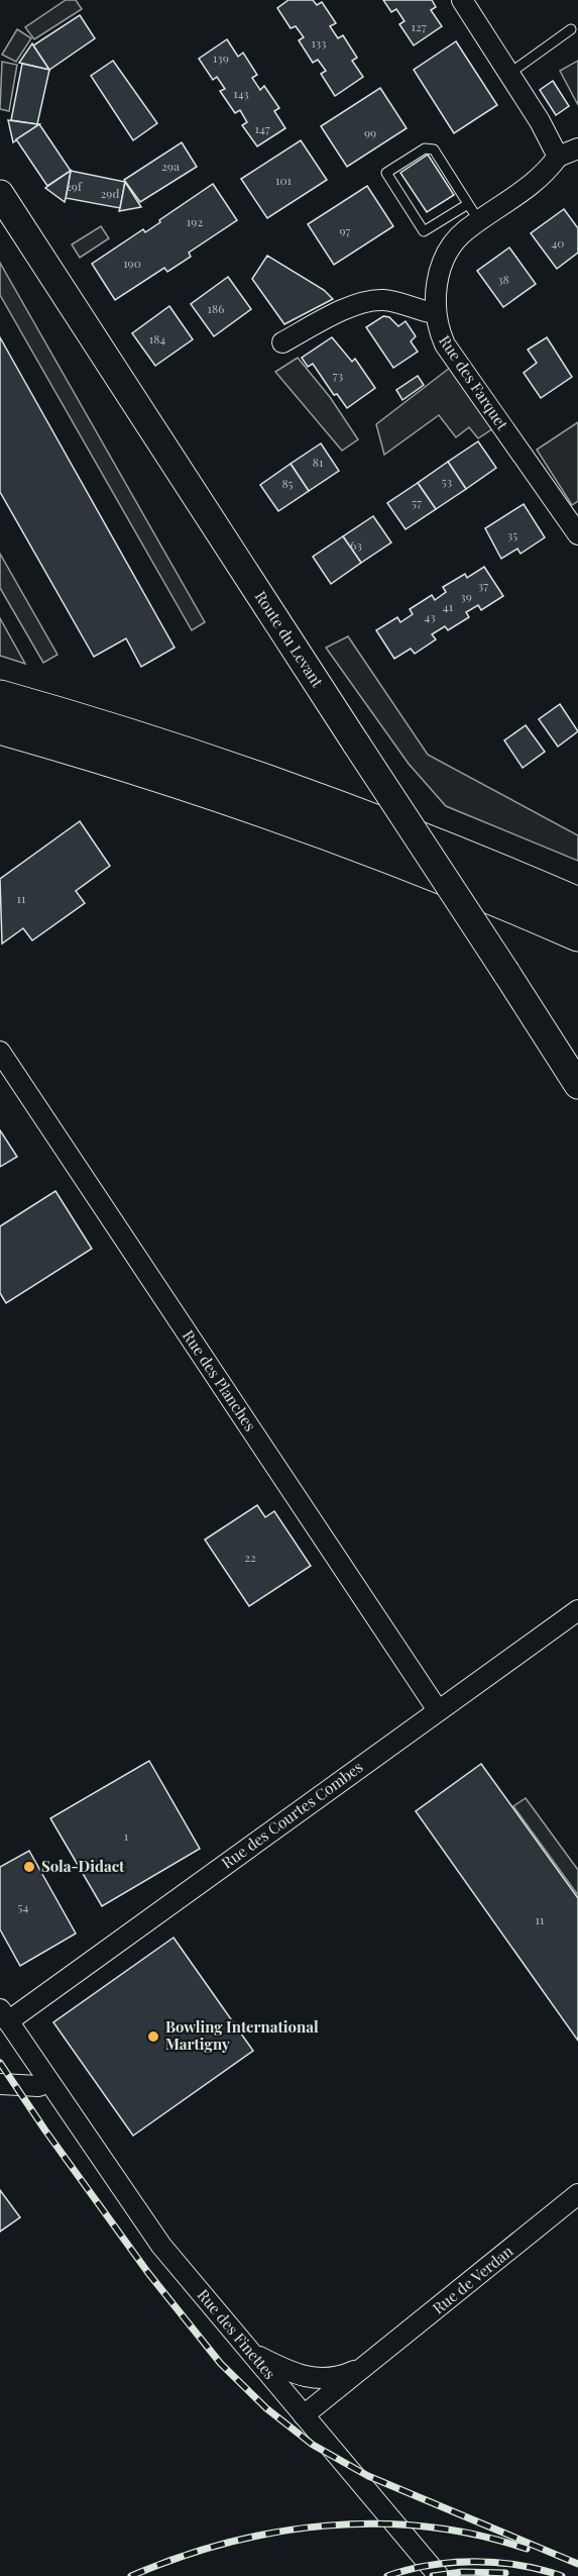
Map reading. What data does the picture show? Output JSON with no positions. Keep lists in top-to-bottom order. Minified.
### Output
{"streets":{"street":["Rue des Farquet","Route du Levant","Rue des Planches","Rue des Courtes Combes","Rue de Verdan","Rue des Finettes"]},"crossings":[["Rue des Planches","Rue des Courtes Combes"],["Rue des Courtes Combes","Rue des Finettes"],["Rue de Verdan","Rue des Finettes"]],"places":["Sola-Didact","Bowling International Martigny"],"house_numbers":["127","133","139","143","147","99","29a","101","29f","29d","192","97","40","190","38","186","184","73","81","53","85","57","35","63","37","39","41","43","11","22","1","54","11"]}
